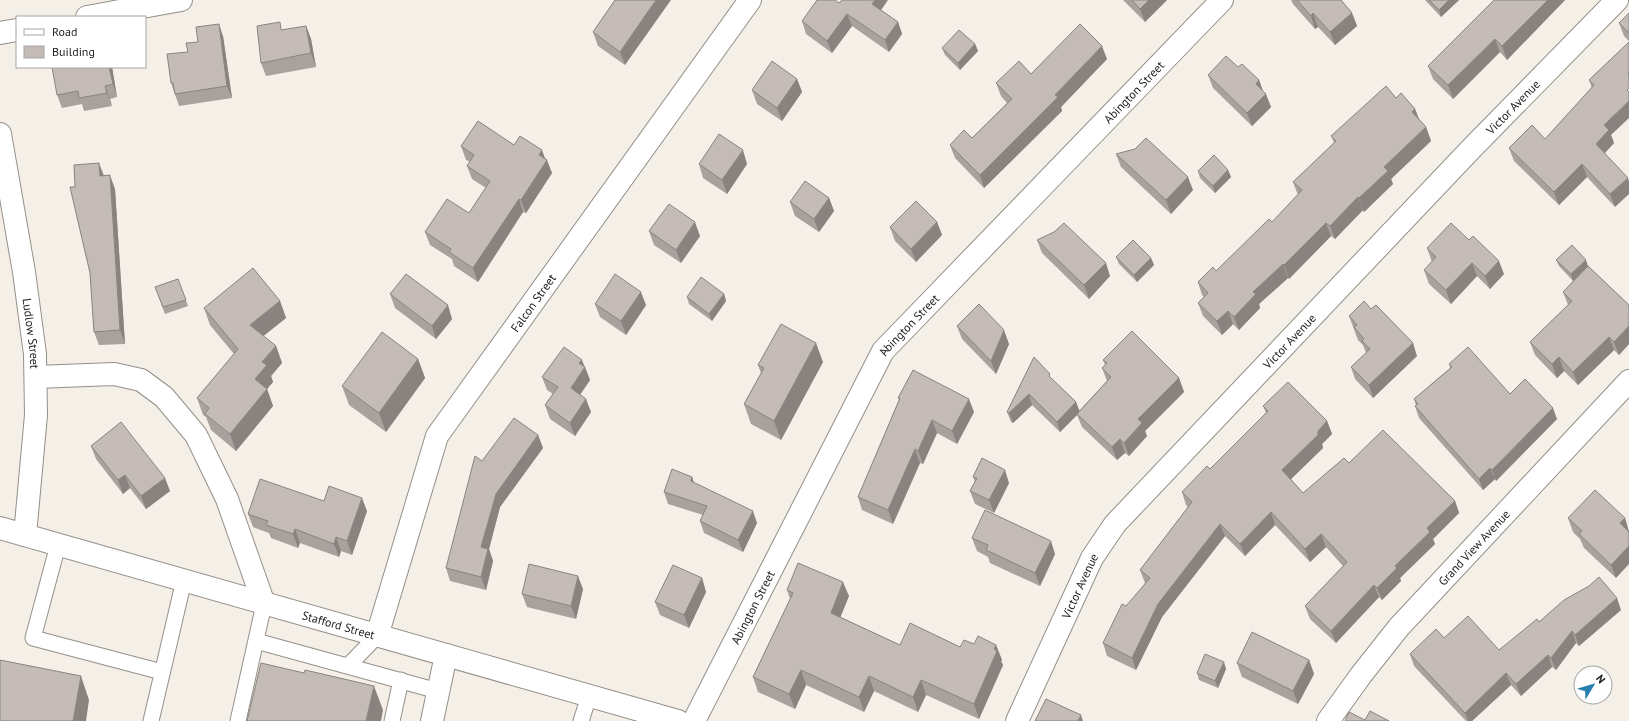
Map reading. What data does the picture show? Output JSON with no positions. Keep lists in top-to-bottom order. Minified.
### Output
{"streets":{"street":["Abington Street","Victor Avenue","Falcon Street","Ludlow Street","Grand View Avenue","Stafford Street"]},"crossings":[["Falcon Street","Stafford Street"],["Ludlow Street","Stafford Street"]],"legend":["Road","Building"],"north":"top right"}
